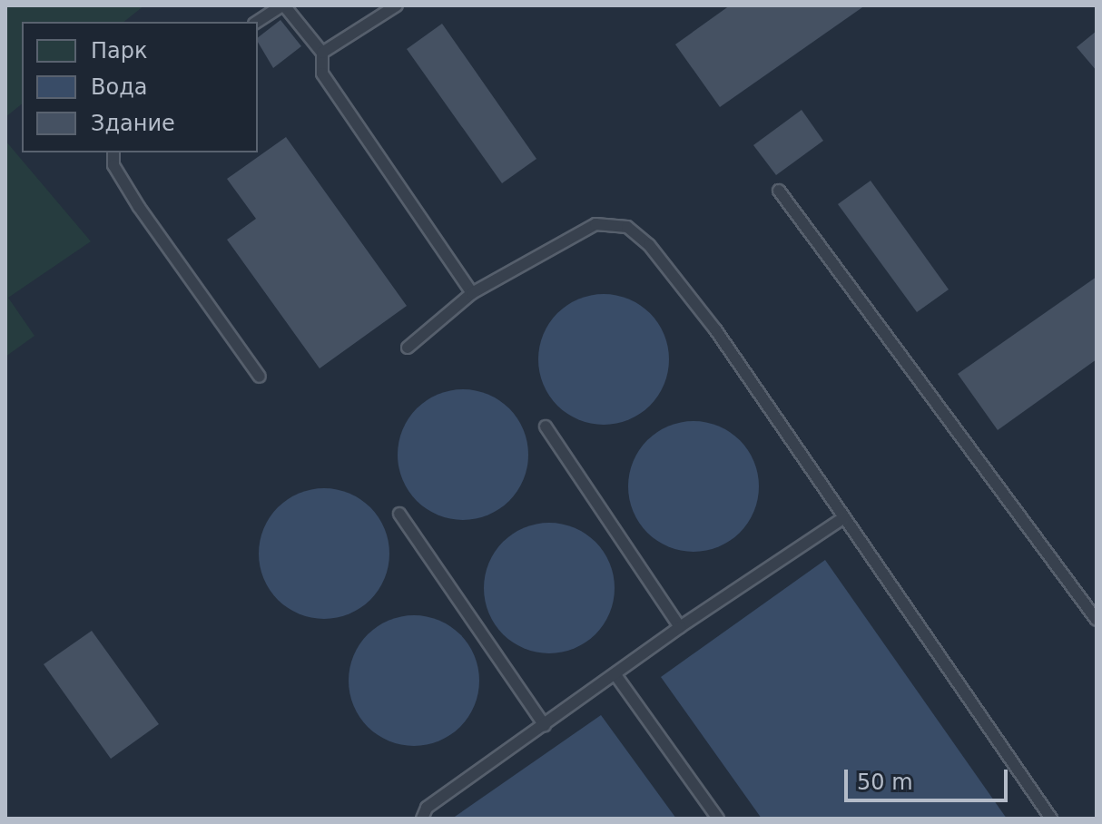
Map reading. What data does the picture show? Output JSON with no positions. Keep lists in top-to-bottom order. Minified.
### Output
{"legend":["Парк","Вода","Здание"],"scale_bar":"50 m"}
